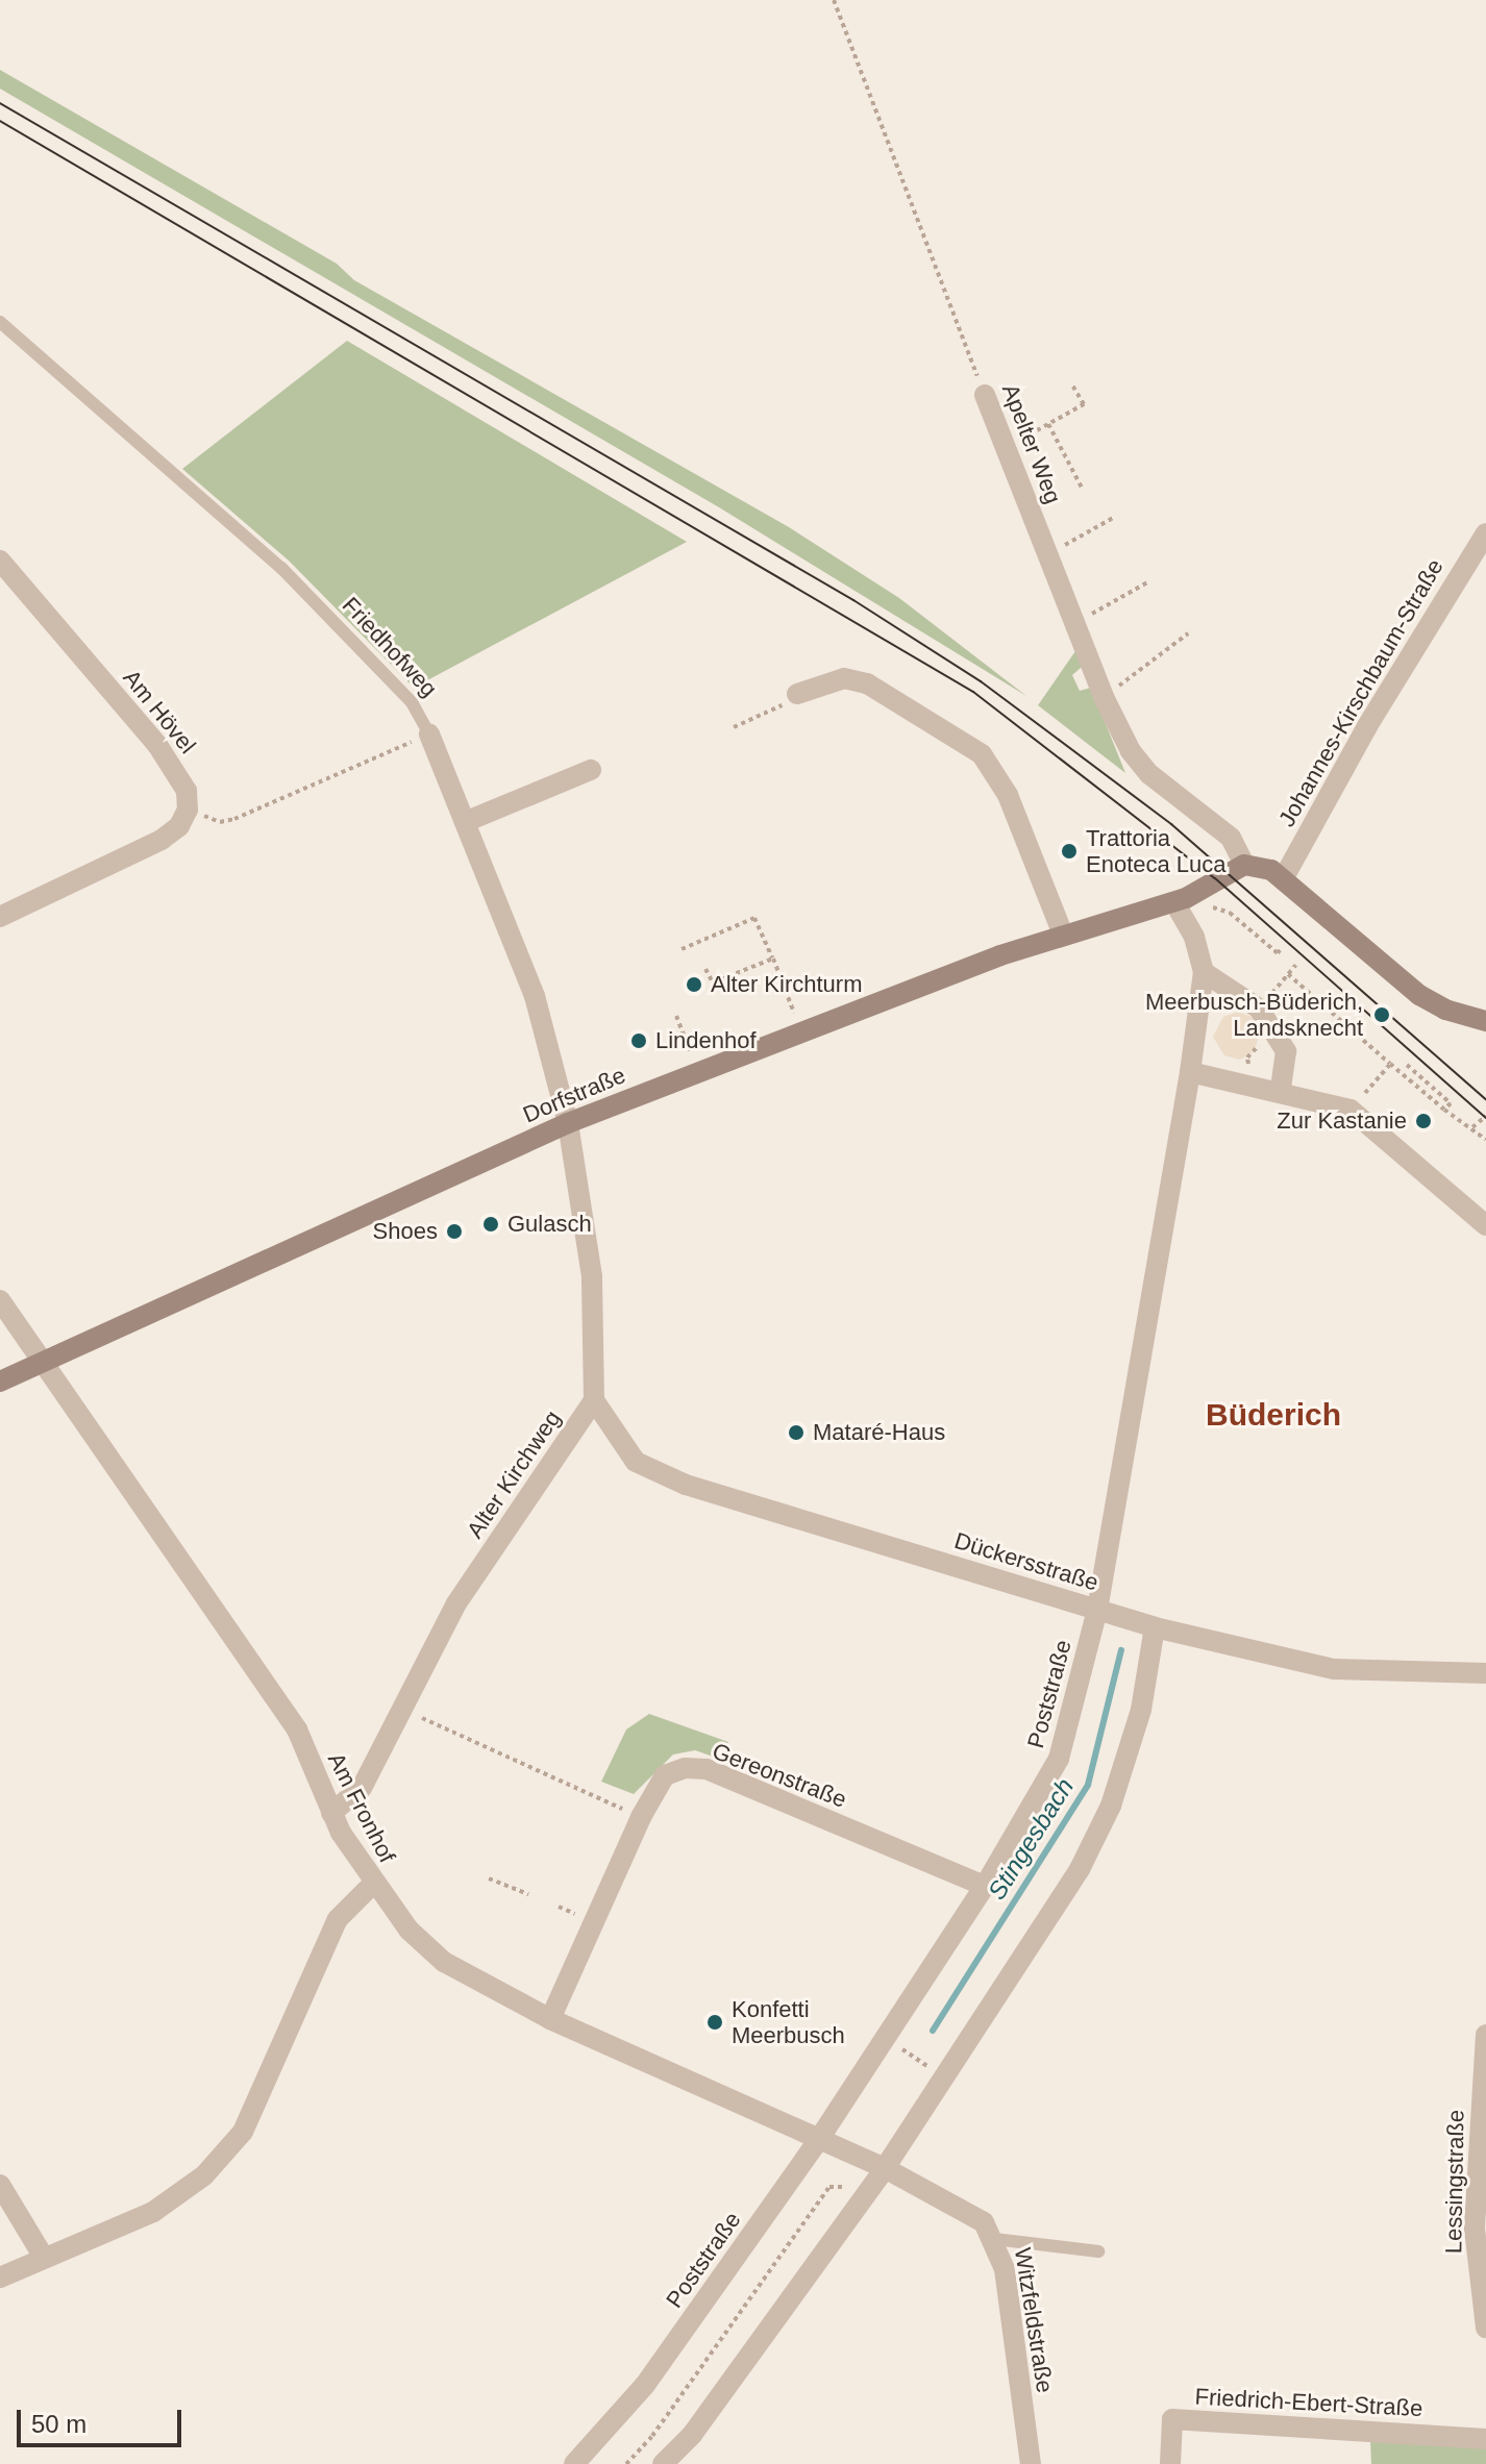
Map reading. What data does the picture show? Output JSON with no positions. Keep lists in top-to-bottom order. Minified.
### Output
{"streets":{"main road":["Dorfstraße"],"street":["Apelter Weg","Friedhofweg","Johannes-Kirschbaum-Straße","Am Hövel","Alter Kirchweg","Dückersstraße","Poststraße","Gereonstraße","Am Fronhof","Lessingstraße","Witzfeldstraße","Friedrich-Ebert-Straße"]},"crossings":[["Apelter Weg","Dorfstraße"],["Friedhofweg","Dorfstraße"],["Friedhofweg","Alter Kirchweg"],["Dorfstraße","Alter Kirchweg"],["Dorfstraße","Poststraße"],["Dorfstraße","Am Fronhof"],["Alter Kirchweg","Dückersstraße"],["Alter Kirchweg","Am Fronhof"],["Dückersstraße","Poststraße"],["Poststraße","Gereonstraße"],["Poststraße","Am Fronhof"],["Poststraße","Witzfeldstraße"],["Gereonstraße","Am Fronhof"],["Am Fronhof","Witzfeldstraße"]],"districts":["Büderich"],"water":["Stingesbach"],"places":["Trattoria Enoteca Luca","Alter Kirchturm","Meerbusch-Büderich, Landsknecht","Lindenhof","Zur Kastanie","Gulasch","Shoes","Mataré-Haus","Konfetti Meerbusch"],"scale_bar":"50 m"}
